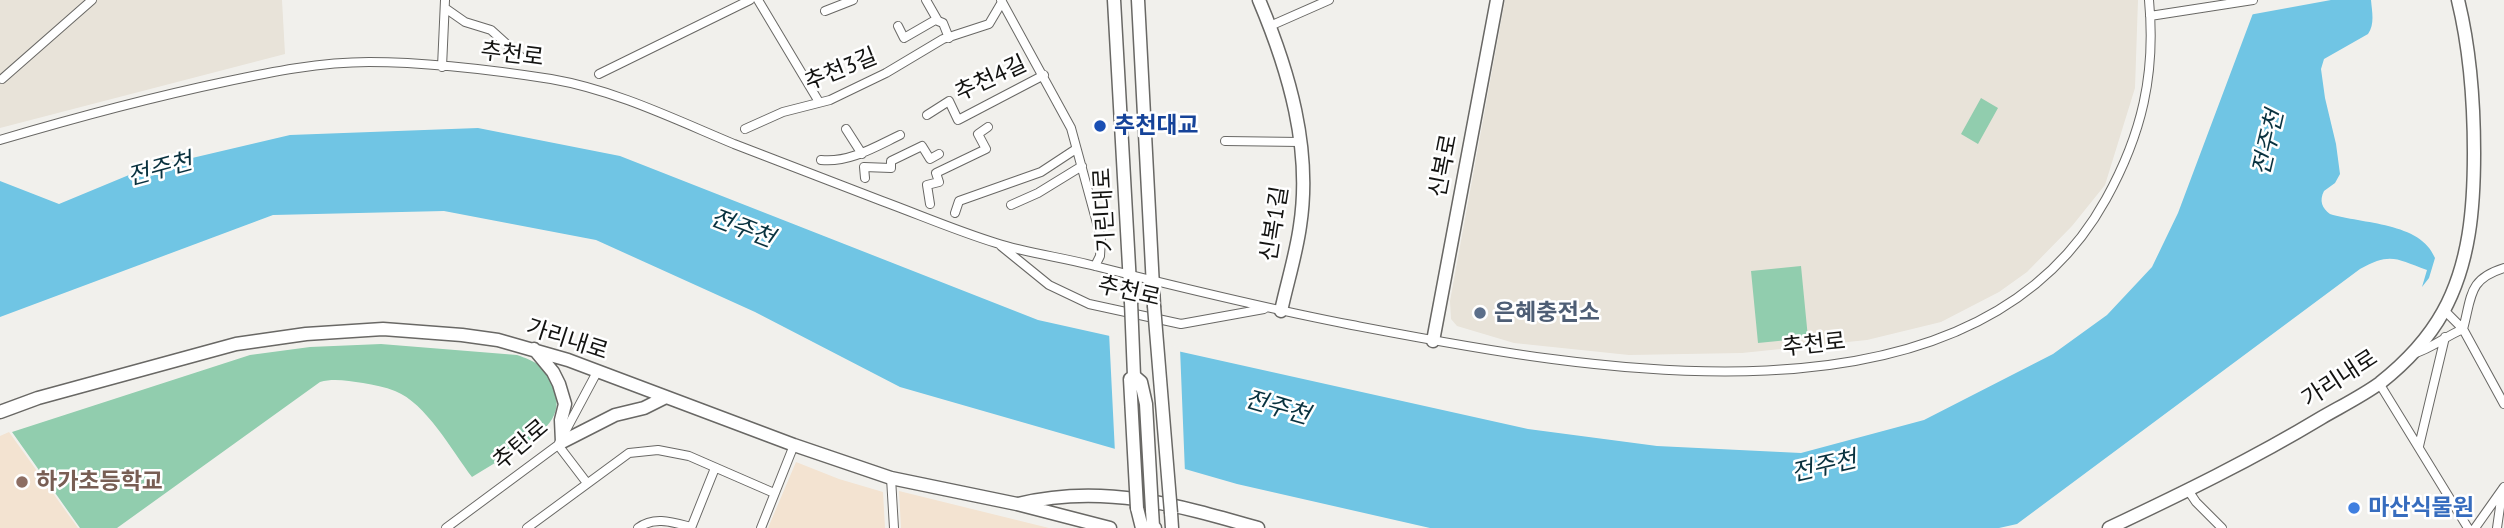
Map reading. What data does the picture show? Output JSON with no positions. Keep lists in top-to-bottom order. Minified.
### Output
{"streets":{"street":["추천로","추천3길","추천4길","신복로","기린대로","신복1길","가리내로","추탄로"]},"crossings":[["추천로","추천4길"],["추천로","신복로"],["추천로","기린대로"],["추천로","신복1길"],["추천3길","추천4길"],["가리내로","추탄로"]],"water":["전주천"],"places":["추천대교","은혜충전소","하가초등학교","마산식물원"]}
